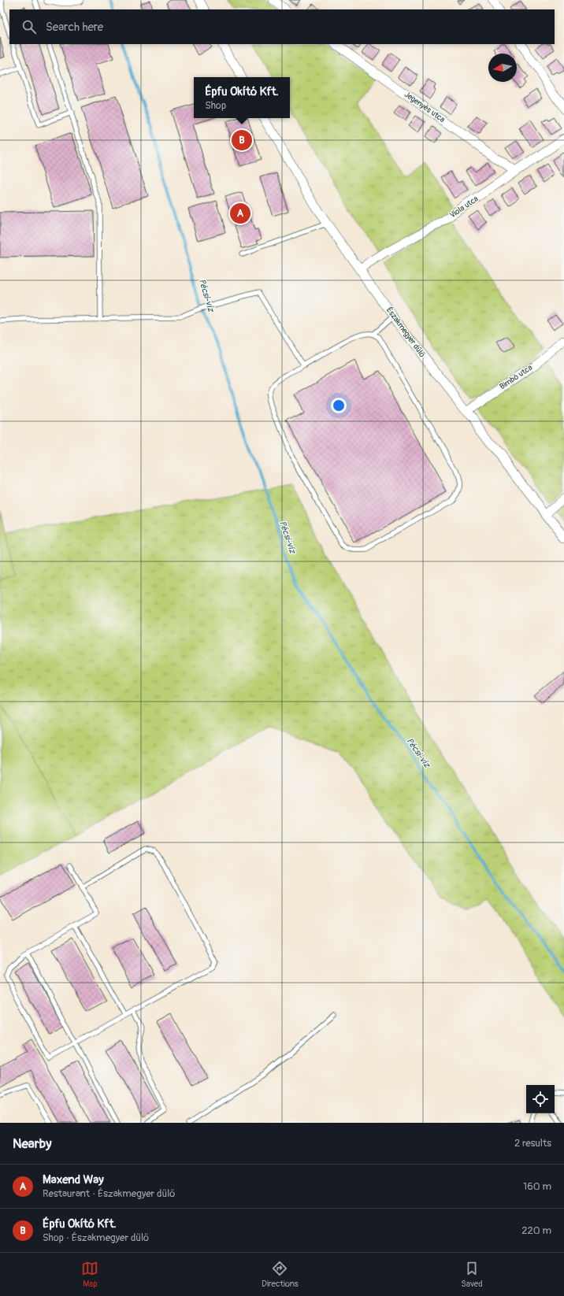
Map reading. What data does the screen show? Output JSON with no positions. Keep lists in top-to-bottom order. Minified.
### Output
{"streets":{"street":["Jegenyés utca","Viola utca","Északmegyer dűlő","Bimbó utca"]},"crossings":[["Jegenyés utca","Viola utca"],["Viola utca","Északmegyer dűlő"],["Északmegyer dűlő","Bimbó utca"]],"water":["Pécsi-víz"],"north":"left","page":{"search":"Search here","popup":["Épfu Okító Kft.","Shop"],"pins":["B","A"],"heading":["Nearby","2 results"],"list":[{"mark":"A","name":"Maxend Way","note":"Restaurant · Északmegyer dűlő","value":"160 m"},{"mark":"B","name":"Épfu Okító Kft.","note":"Shop · Északmegyer dűlő","value":"220 m"}],"nav":["Map","Directions","Saved"]}}
